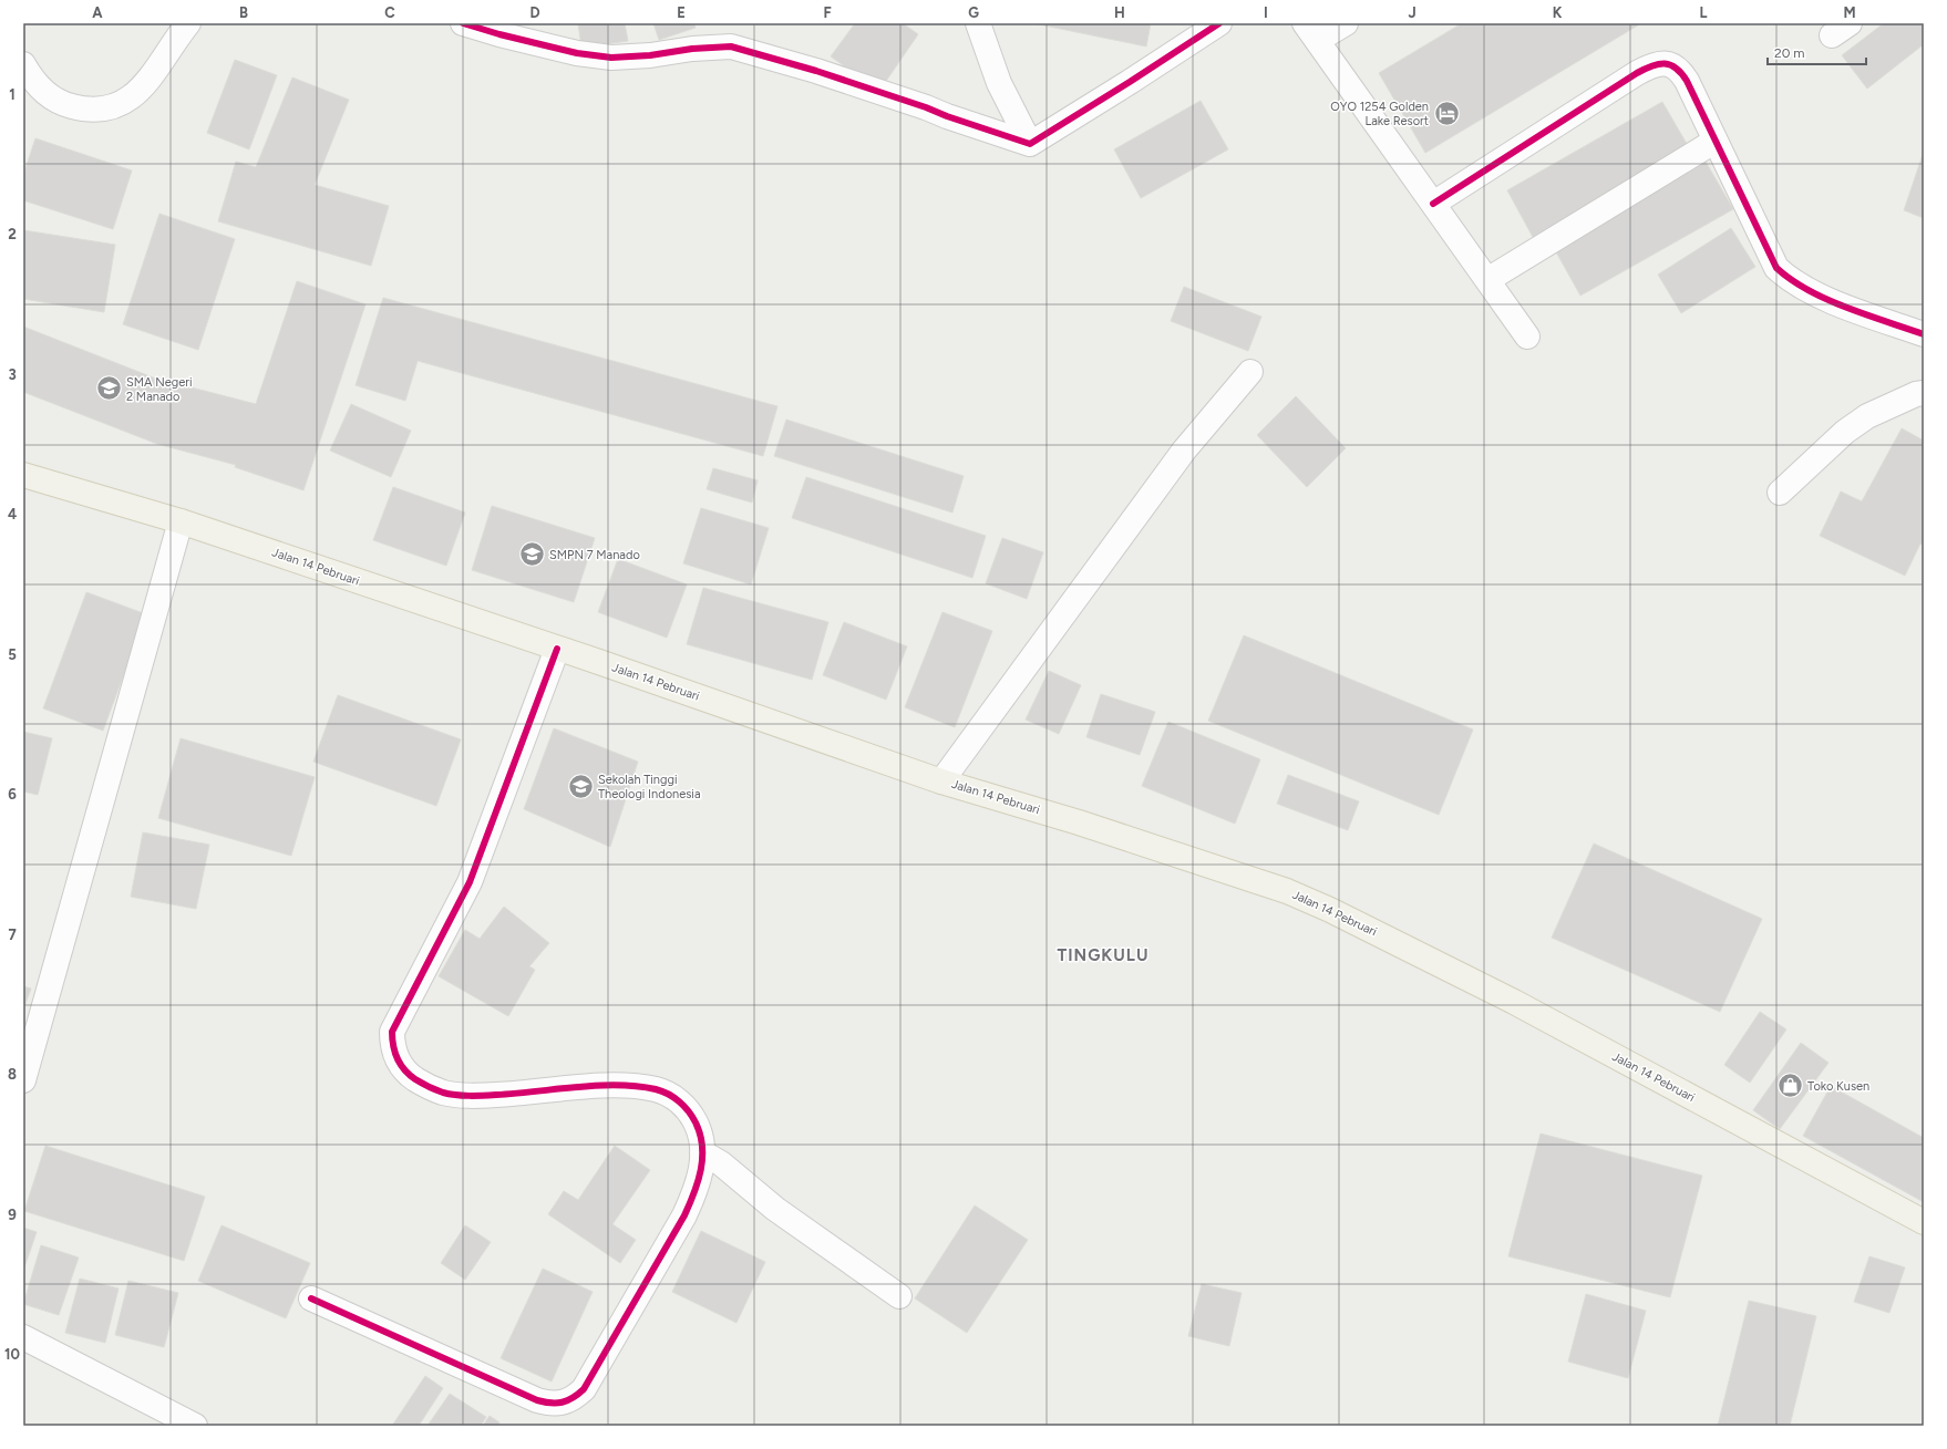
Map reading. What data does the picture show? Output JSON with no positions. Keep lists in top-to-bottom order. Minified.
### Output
{"streets":{"main road":["Jalan 14 Pebruari"]},"districts":["TINGKULU"],"places":{"hotel":["OYO 1254 Golden Lake Resort"],"school or university":["SMA Negeri 2 Manado","SMPN 7 Manado","Sekolah Tinggi Theologi Indonesia"],"shop":["Toko Kusen"]},"scale_bar":"20 m","grid":{"columns":["A","B","C","D","E","F","G","H","I","J","K","L","M"],"rows":["1","2","3","4","5","6","7","8","9","10"]}}
